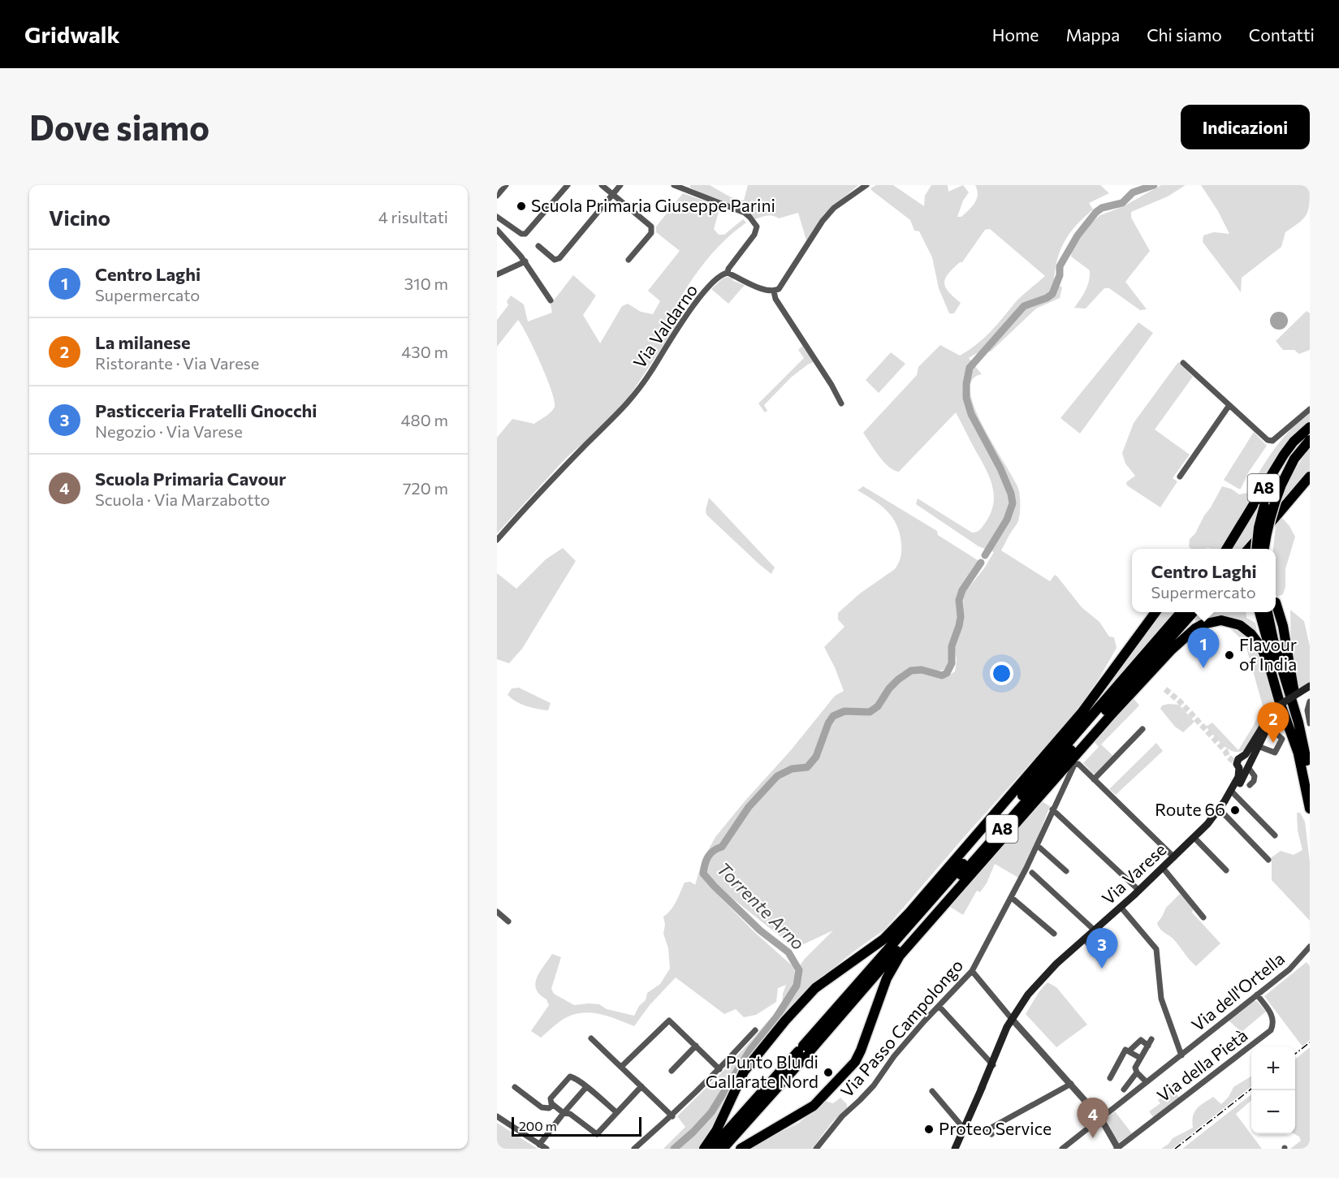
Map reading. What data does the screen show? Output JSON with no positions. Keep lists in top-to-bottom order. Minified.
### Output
{"streets":{"highway":["A8"],"main road":["Via Varese"],"street":["Via Valdarno","Via dell'Ortella","Via Passo Campolongo","Via della Pietà"]},"crossings":[["Via Varese","Via dell'Ortella"],["Via dell'Ortella","Via della Pietà"]],"water":["Torrente Arno"],"places":["Scuola Primaria Giuseppe Parini","Flavour of India","Route 66","Punto Blu di Gallarate Nord","Proteo Service"],"scale_bar":"200 m","page":{"header":"Gridwalk","nav":["Home","Mappa","Chi siamo","Contatti"],"buttons":"Indicazioni","title":"Dove siamo","heading":["Vicino","4 risultati"],"list":[{"mark":"1","name":"Centro Laghi","note":"Supermercato","value":"310 m"},{"mark":"2","name":"La milanese","note":"Ristorante · Via Varese","value":"430 m"},{"mark":"3","name":"Pasticceria Fratelli Gnocchi","note":"Negozio · Via Varese","value":"480 m"},{"mark":"4","name":"Scuola Primaria Cavour","note":"Scuola · Via Marzabotto","value":"720 m"}],"popup":["Centro Laghi","Supermercato"],"pins":["1","2","3","4"],"map_buttons":["+","−"],"scale":"200 m"}}
